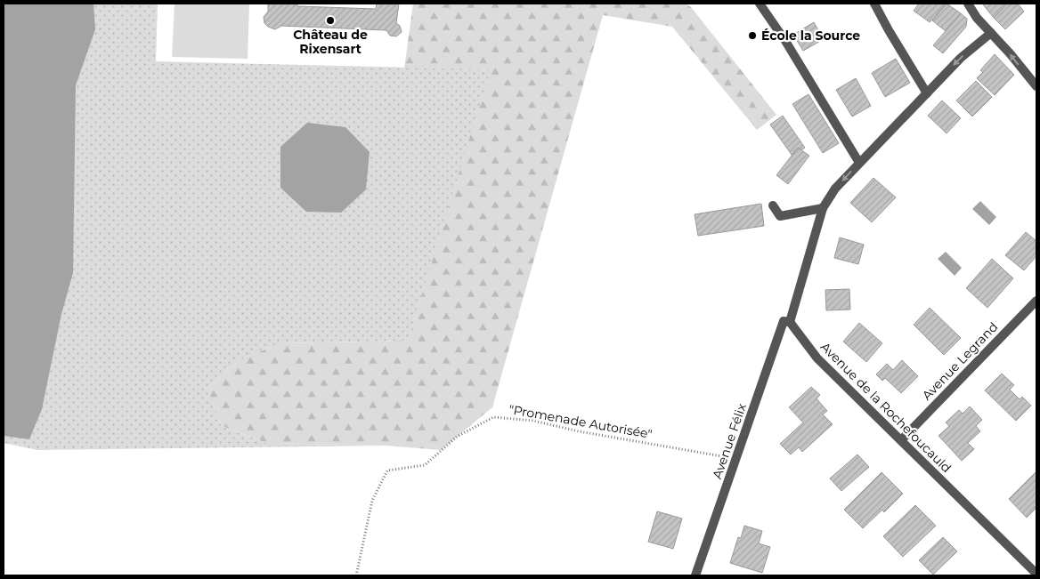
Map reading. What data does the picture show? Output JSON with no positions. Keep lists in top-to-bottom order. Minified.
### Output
{"streets":{"street":["Avenue Legrand","Avenue de la Rochefoucauld","Avenue Félix"],"path":["\"Promenade Autorisée\""]},"crossings":[["Avenue Legrand","Avenue de la Rochefoucauld"],["Avenue de la Rochefoucauld","Avenue Félix"],["\"Promenade Autorisée\"","Avenue Félix"]],"places":["Château de Rixensart","École la Source"]}
